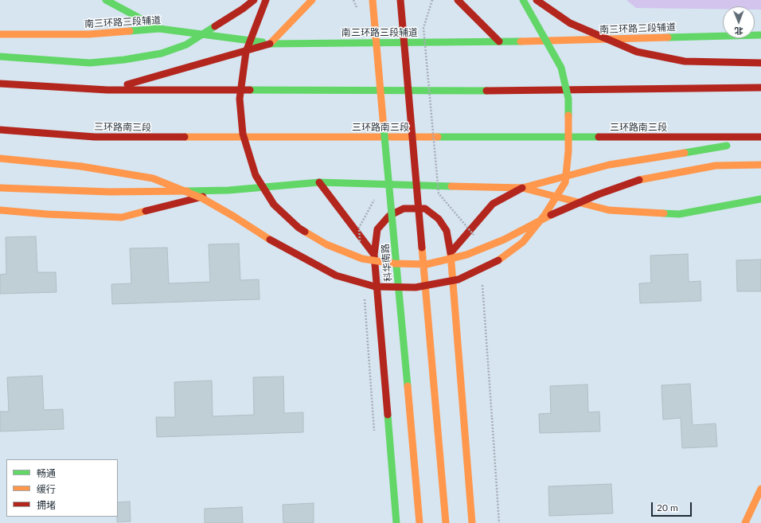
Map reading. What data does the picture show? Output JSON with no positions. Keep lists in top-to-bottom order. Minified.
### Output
{"streets":{"main road":["南三环路三段辅道","三环路南三段","科华南路"]},"legend":["畅通","缓行","拥堵"],"scale_bar":"20 m","north":"bottom"}
